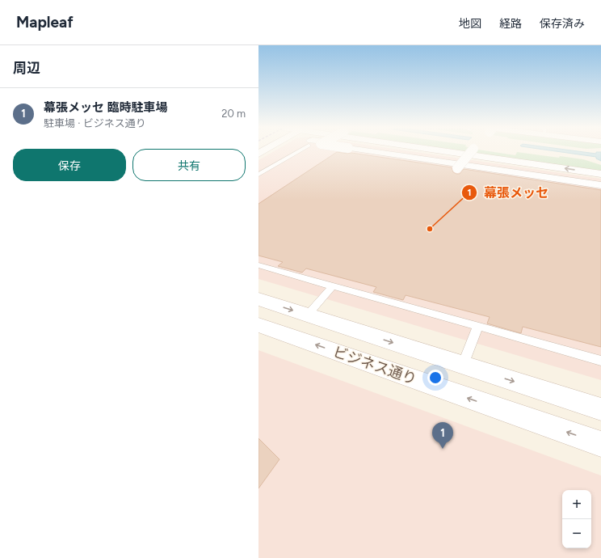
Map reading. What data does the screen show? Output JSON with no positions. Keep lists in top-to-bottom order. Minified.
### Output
{"streets":{"street":["ビジネス通り"]},"places":["幕張メッセ"],"page":{"header":"Mapleaf","nav":["地図","経路","保存済み"],"heading":"周辺","list":[{"mark":"1","name":"幕張メッセ 臨時駐車場","note":"駐車場 · ビジネス通り","value":"20 m"}],"buttons":["保存","共有"],"pins":"1","map_buttons":["+","−"]}}
